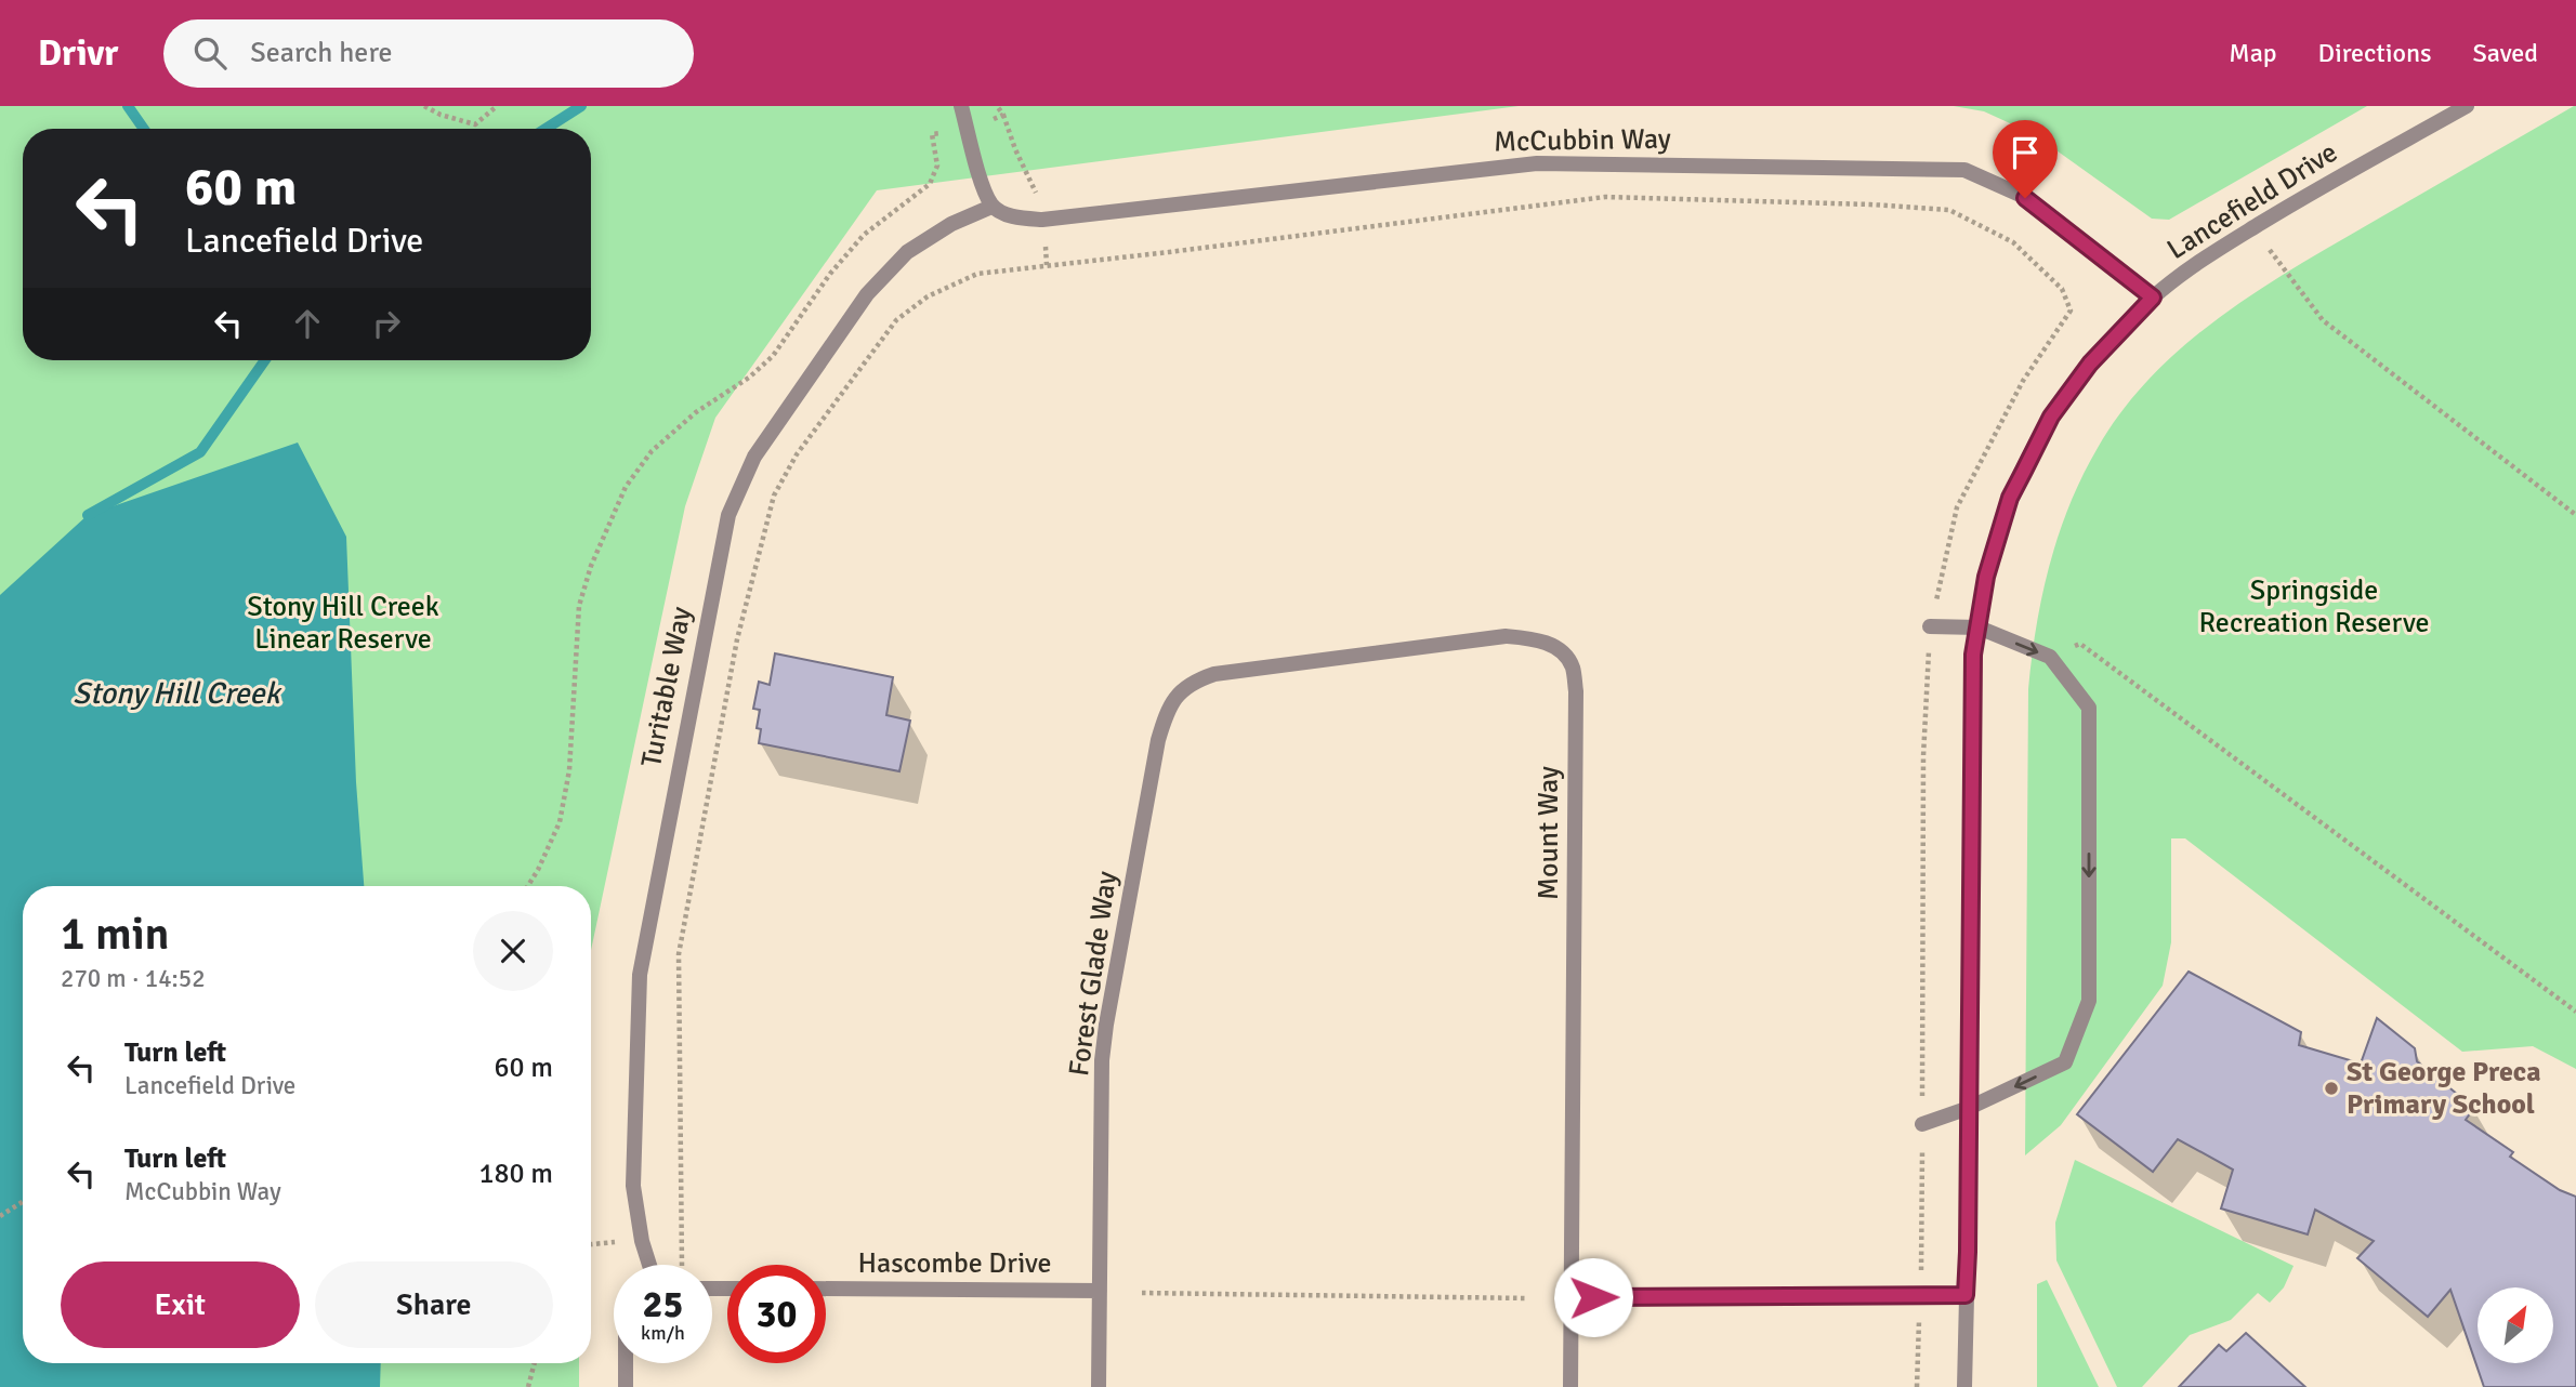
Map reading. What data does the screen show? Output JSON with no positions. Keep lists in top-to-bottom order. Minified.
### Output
{"streets":{"street":["McCubbin Way","Lancefield Drive","Turitable Way","Mount Way","Forest Glade Way","Hascombe Drive"]},"crossings":[["McCubbin Way","Lancefield Drive"],["McCubbin Way","Turitable Way"],["Mount Way","Forest Glade Way"],["Forest Glade Way","Hascombe Drive"]],"water":["Stony Hill Creek"],"parks":["Springside Recreation Reserve","Stony Hill Creek Linear Reserve"],"places":["St George Preca Primary School"],"north":"top right","page":{"header":"Drivr","search":"Search here","nav":["Map","Directions","Saved"],"turn":["60 m","Lancefield Drive"],"heading":["1 min","270 m · 14:52"],"list":[{"name":"Turn left","note":"Lancefield Drive","value":"60 m"},{"name":"Turn left","note":"McCubbin Way","value":"180 m"}],"buttons":["Exit","Share"],"speed":"25 km/h","limit":"30"}}
